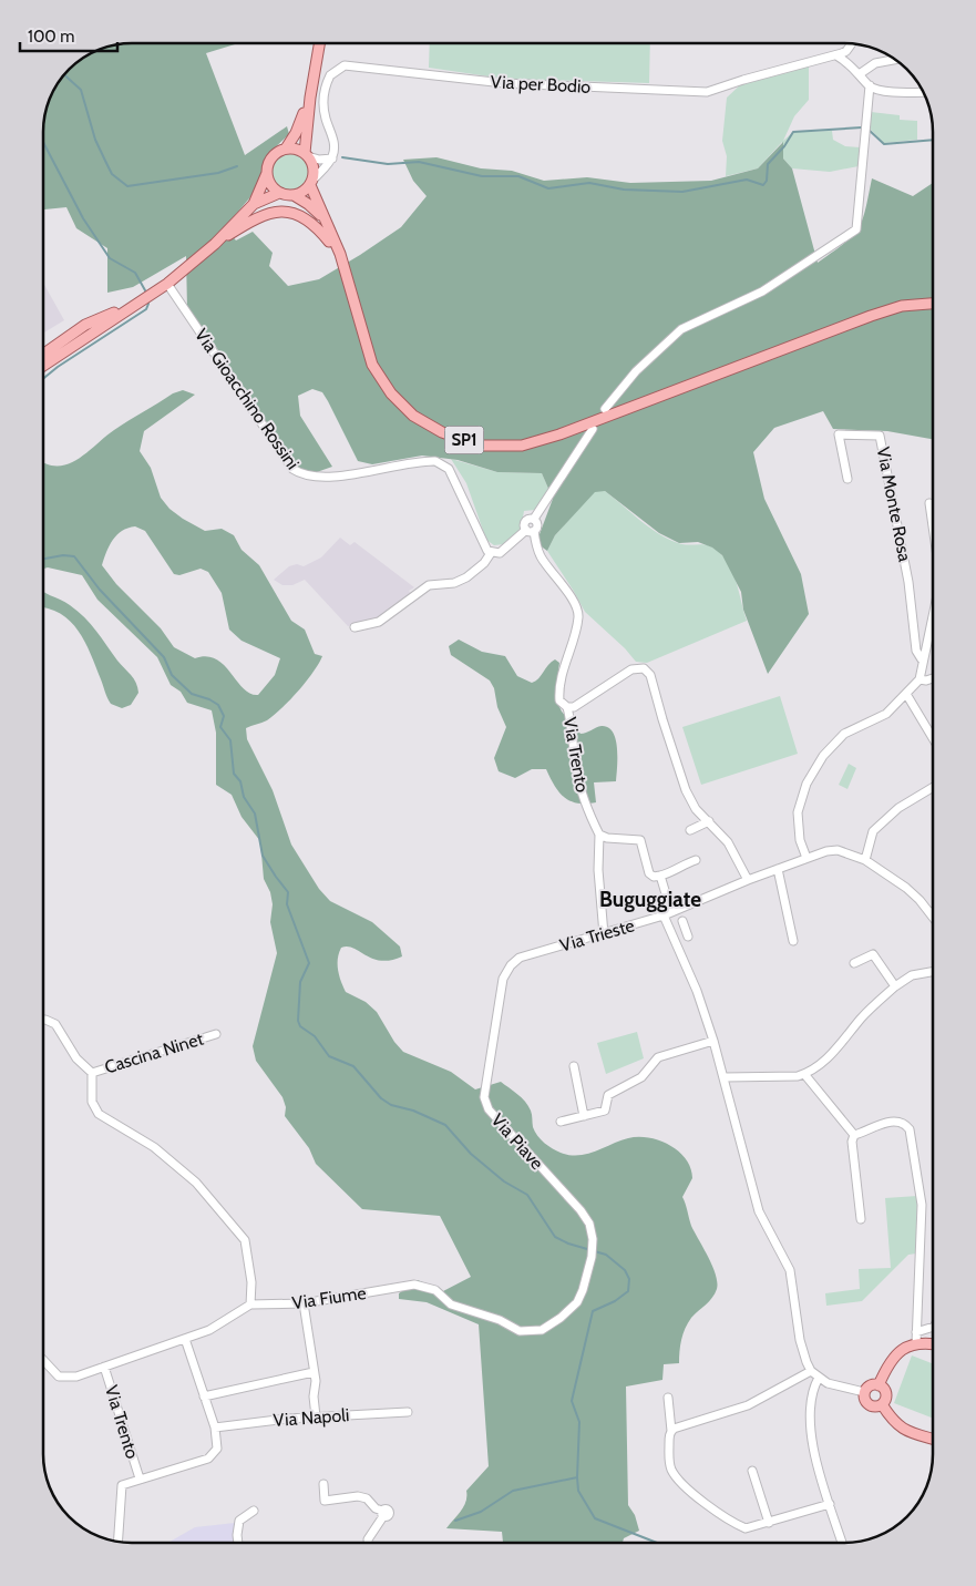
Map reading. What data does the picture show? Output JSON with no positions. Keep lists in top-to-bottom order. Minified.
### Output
{"streets":{"main road":["SP1"],"street":["Via per Bodio","Via Gioacchino Rossini","Via Monte Rosa","Via Trento","Via Trieste","Cascina Ninet","Via Piave","Via Fiume","Via Napoli"]},"crossings":[["Via Trento","Via Trieste"],["Via Trieste","Via Piave"],["Via Piave","Via Fiume"]],"districts":["Buguggiate"],"scale_bar":"100 m"}
